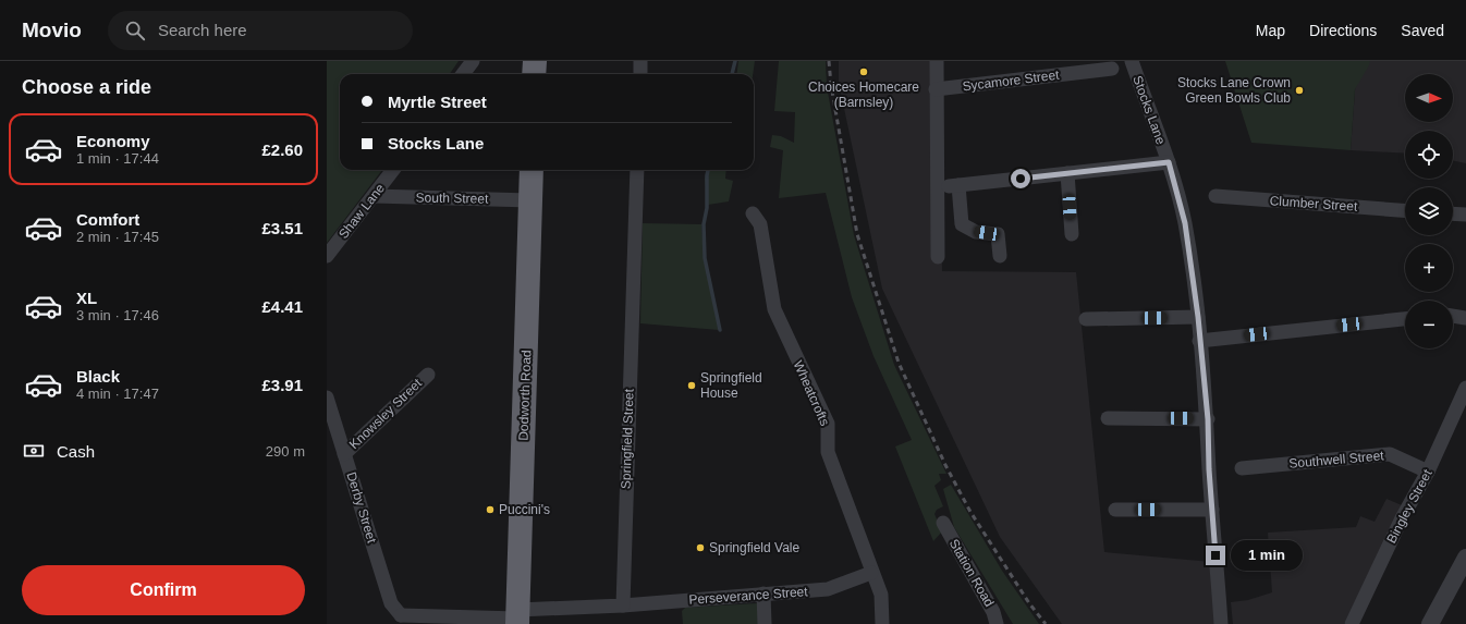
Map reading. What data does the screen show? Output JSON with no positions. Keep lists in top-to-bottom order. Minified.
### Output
{"streets":{"highway":["Dodworth Road"],"street":["Sycamore Street","Stocks Lane","South Street","Clumber Street","Shaw Lane","Wheatcrofts","Knowsley Street","Springfield Street","Southwell Street","Bingley Street","Derby Street","Station Road","Perseverance Street"]},"crossings":[["South Street","Shaw Lane"],["South Street","Dodworth Road"],["Wheatcrofts","Perseverance Street"],["Knowsley Street","Derby Street"],["Springfield Street","Perseverance Street"],["Southwell Street","Bingley Street"]],"places":["Choices Homecare (Barnsley)","Stocks Lane Crown Green Bowls Club","Springfield House","Puccini's","Springfield Vale"],"north":"right","page":{"header":"Movio","search":"Search here","nav":["Map","Directions","Saved"],"heading":"Choose a ride","map_buttons":["+","−"],"banner":["Myrtle Street","Stocks Lane"],"list":[{"name":"Economy","note":"1 min · 17:44","value":"£2.60"},{"name":"Comfort","note":"2 min · 17:45","value":"£3.51"},{"name":"XL","note":"3 min · 17:46","value":"£4.41"},{"name":"Black","note":"4 min · 17:47","value":"£3.91"}],"pay":["Cash","290 m"],"bubble":"1 min","buttons":"Confirm"}}
